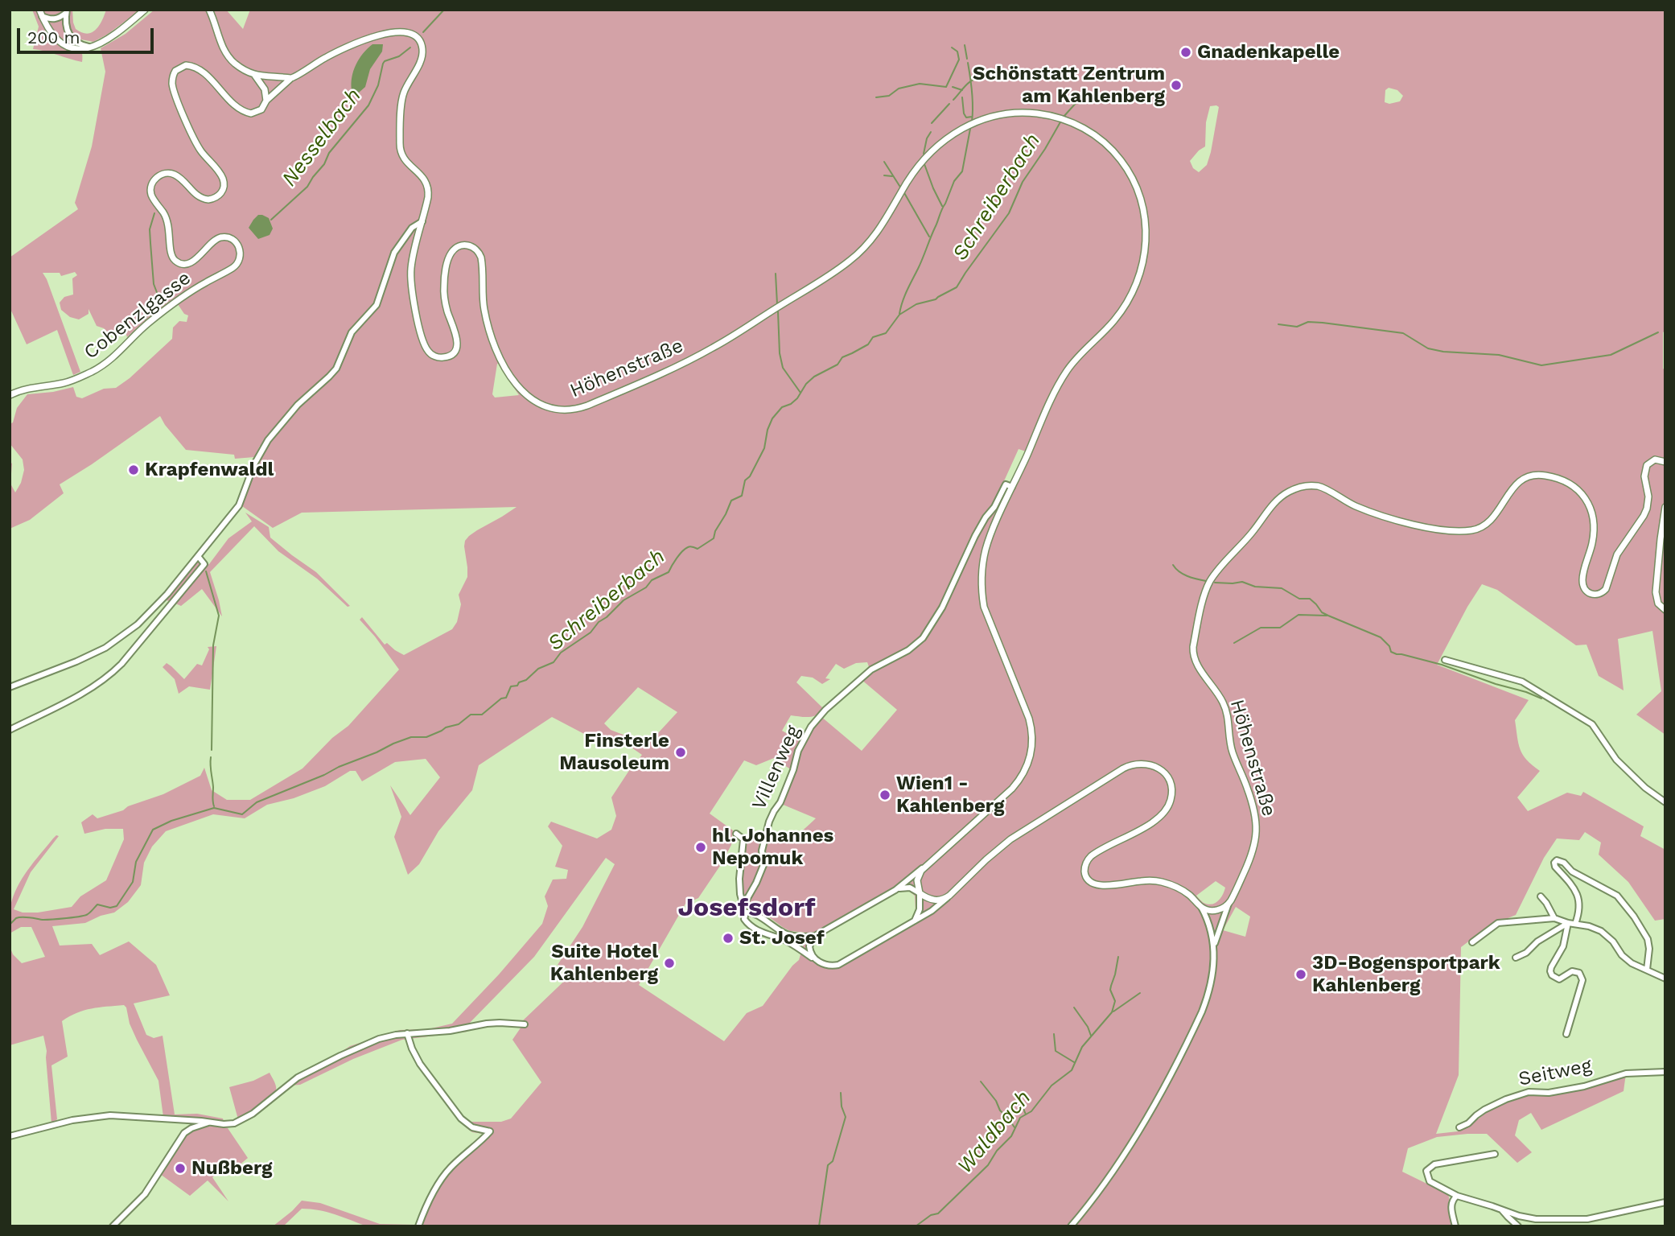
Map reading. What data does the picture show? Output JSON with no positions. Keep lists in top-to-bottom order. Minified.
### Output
{"streets":{"street":["Cobenzlgasse","Höhenstraße","Villenweg","Seitweg"]},"crossings":[["Cobenzlgasse","Höhenstraße"],["Höhenstraße","Villenweg"]],"districts":["Josefsdorf"],"water":["Nesselbach","Schreiberbach","Waldbach"],"places":["Gnadenkapelle","Schönstatt Zentrum am Kahlenberg","Krapfenwaldl","Finsterle Mausoleum","Wien1 - Kahlenberg","hl. Johannes Nepomuk","St. Josef","Suite Hotel Kahlenberg","3D-Bogensportpark Kahlenberg","Nußberg"],"scale_bar":"200 m"}
